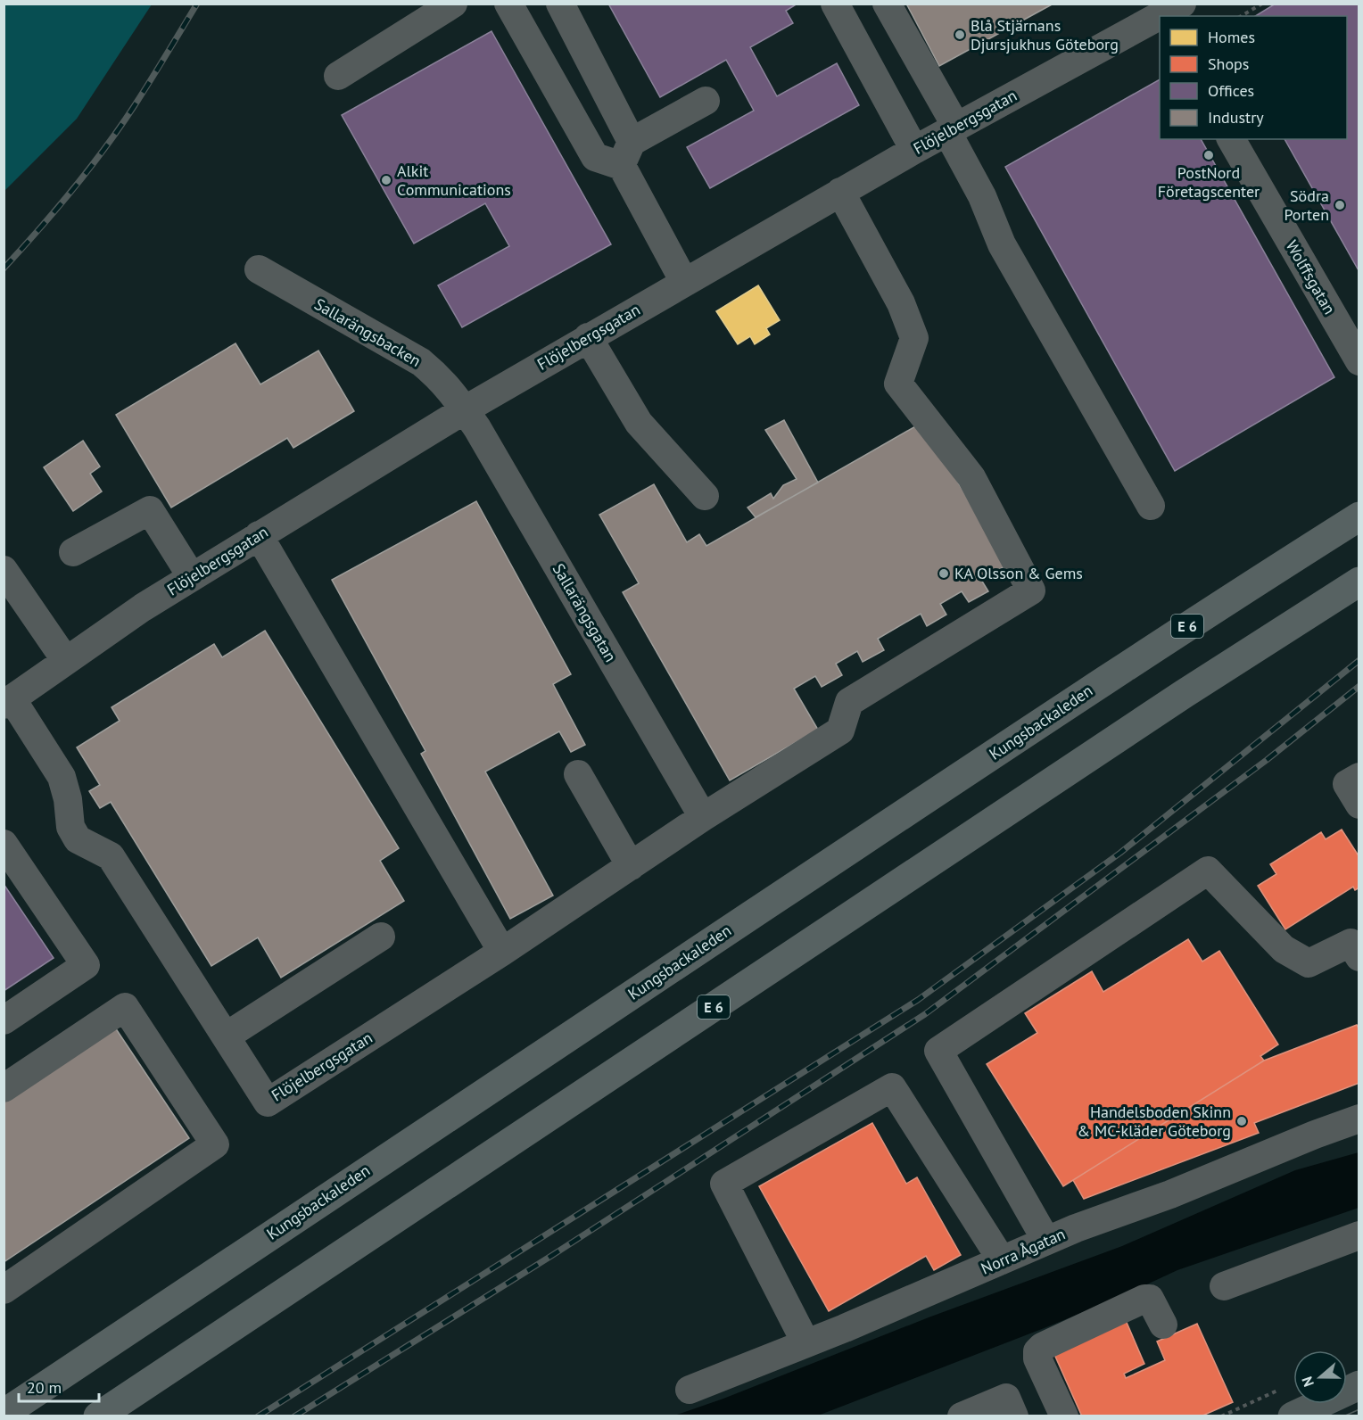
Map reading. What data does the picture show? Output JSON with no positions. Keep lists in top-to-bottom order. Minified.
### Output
{"streets":{"highway":["E 6","Kungsbackaleden"],"street":["Flöjelbergsgatan","Wolffsgatan","Sallarängsbacken","Sallarängsgatan","Norra Ågatan"]},"crossings":[["Flöjelbergsgatan","Sallarängsbacken"],["Flöjelbergsgatan","Sallarängsgatan"],["Sallarängsbacken","Sallarängsgatan"]],"places":["Blå Stjärnans Djursjukhus Göteborg","PostNord Företagscenter","Alkit Communications","Södra Porten","KA Olsson & Gems","Handelsboden Skinn & MC-kläder Göteborg"],"legend":["Homes","Shops","Offices","Industry"],"scale_bar":"20 m","north":"left"}
